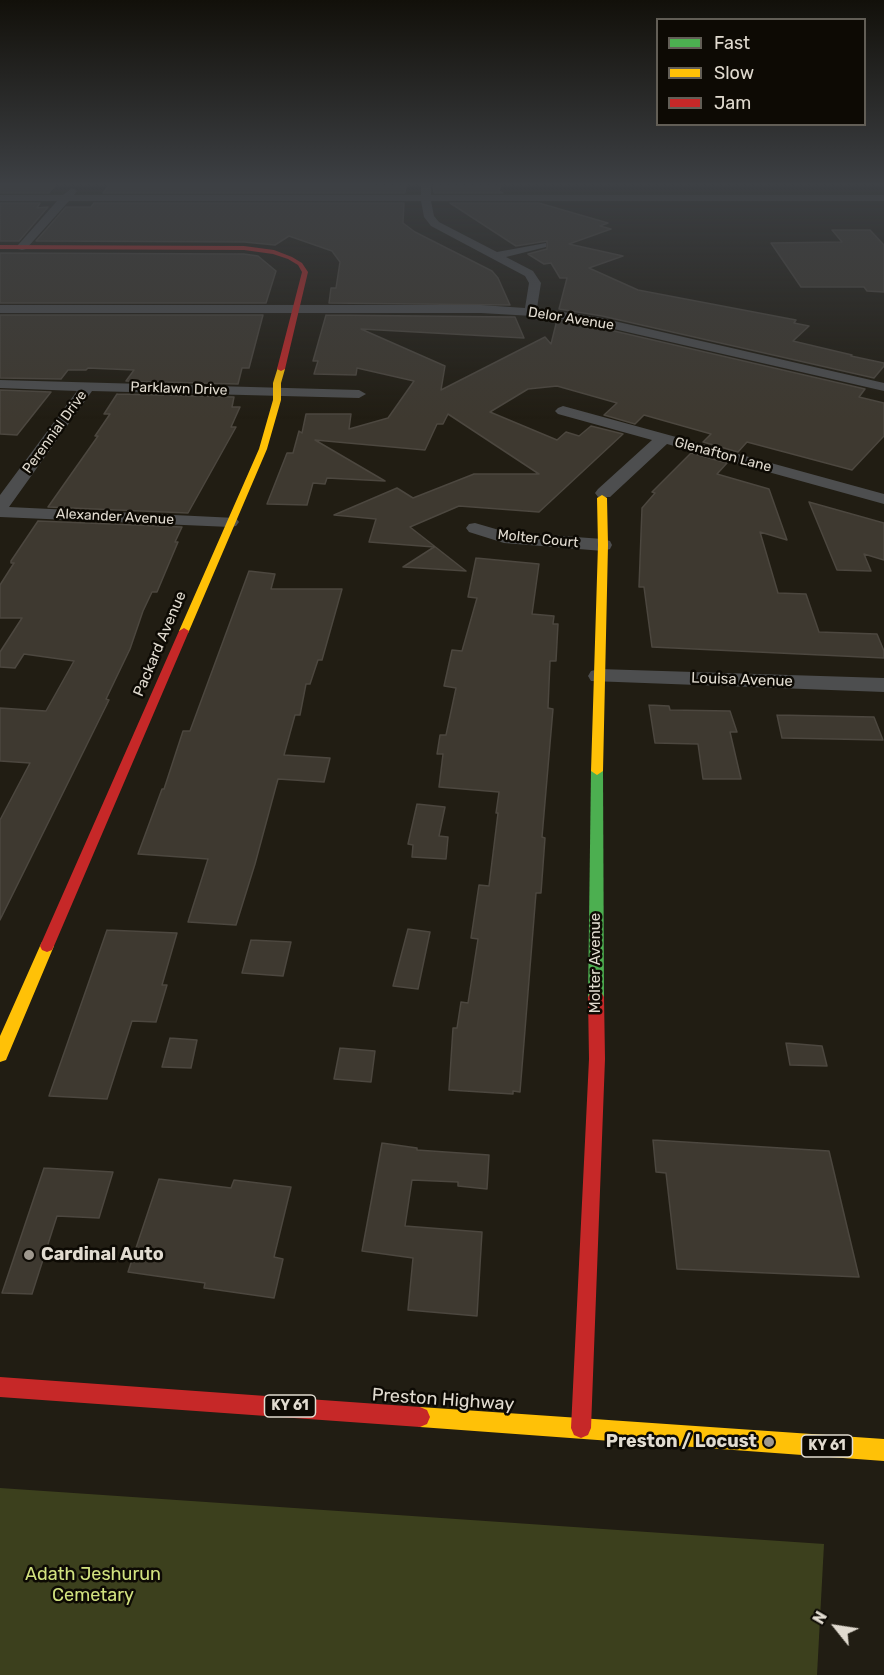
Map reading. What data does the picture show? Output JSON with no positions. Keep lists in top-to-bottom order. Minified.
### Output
{"streets":{"street":["Delor Avenue","Parklawn Drive","Perennial Drive","Glenafton Lane","Alexander Avenue","Molter Court","Packard Avenue","Louisa Avenue","Molter Avenue","Preston Highway","KY 61"]},"crossings":[["Delor Avenue","Packard Avenue"],["Parklawn Drive","Perennial Drive"],["Parklawn Drive","Packard Avenue"],["Glenafton Lane","Molter Avenue"],["Alexander Avenue","Packard Avenue"],["Molter Court","Molter Avenue"],["Louisa Avenue","Molter Avenue"],["Molter Avenue","Preston Highway"]],"parks":["Adath Jeshurun Cemetary"],"places":["Cardinal Auto","Preston / Locust"],"legend":["Fast","Slow","Jam"],"north":"top left"}
